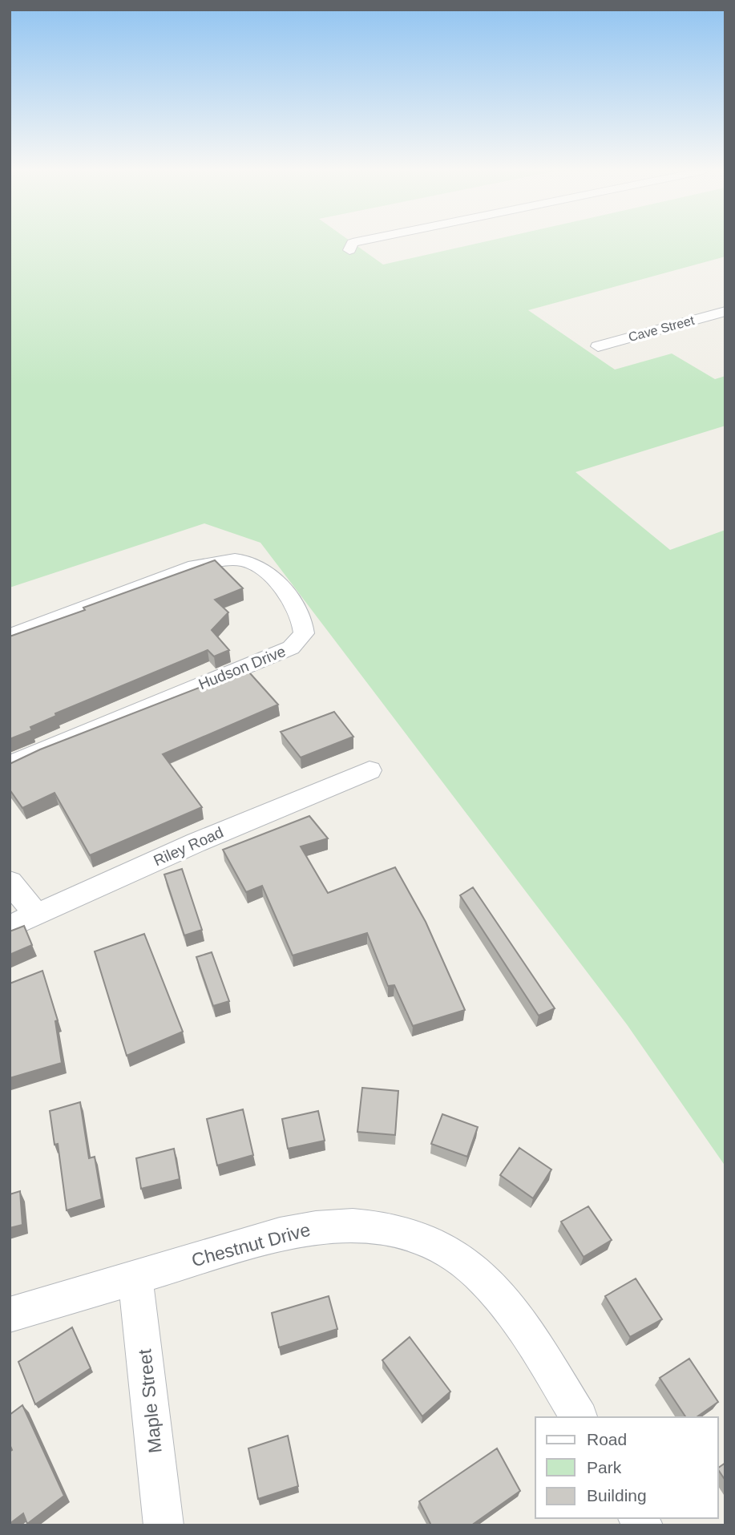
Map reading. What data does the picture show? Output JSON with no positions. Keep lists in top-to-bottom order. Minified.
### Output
{"streets":{"street":["Cave Street","Hudson Drive","Riley Road","Chestnut Drive","Maple Street"]},"crossings":[["Chestnut Drive","Maple Street"]],"legend":["Road","Park","Building"]}
